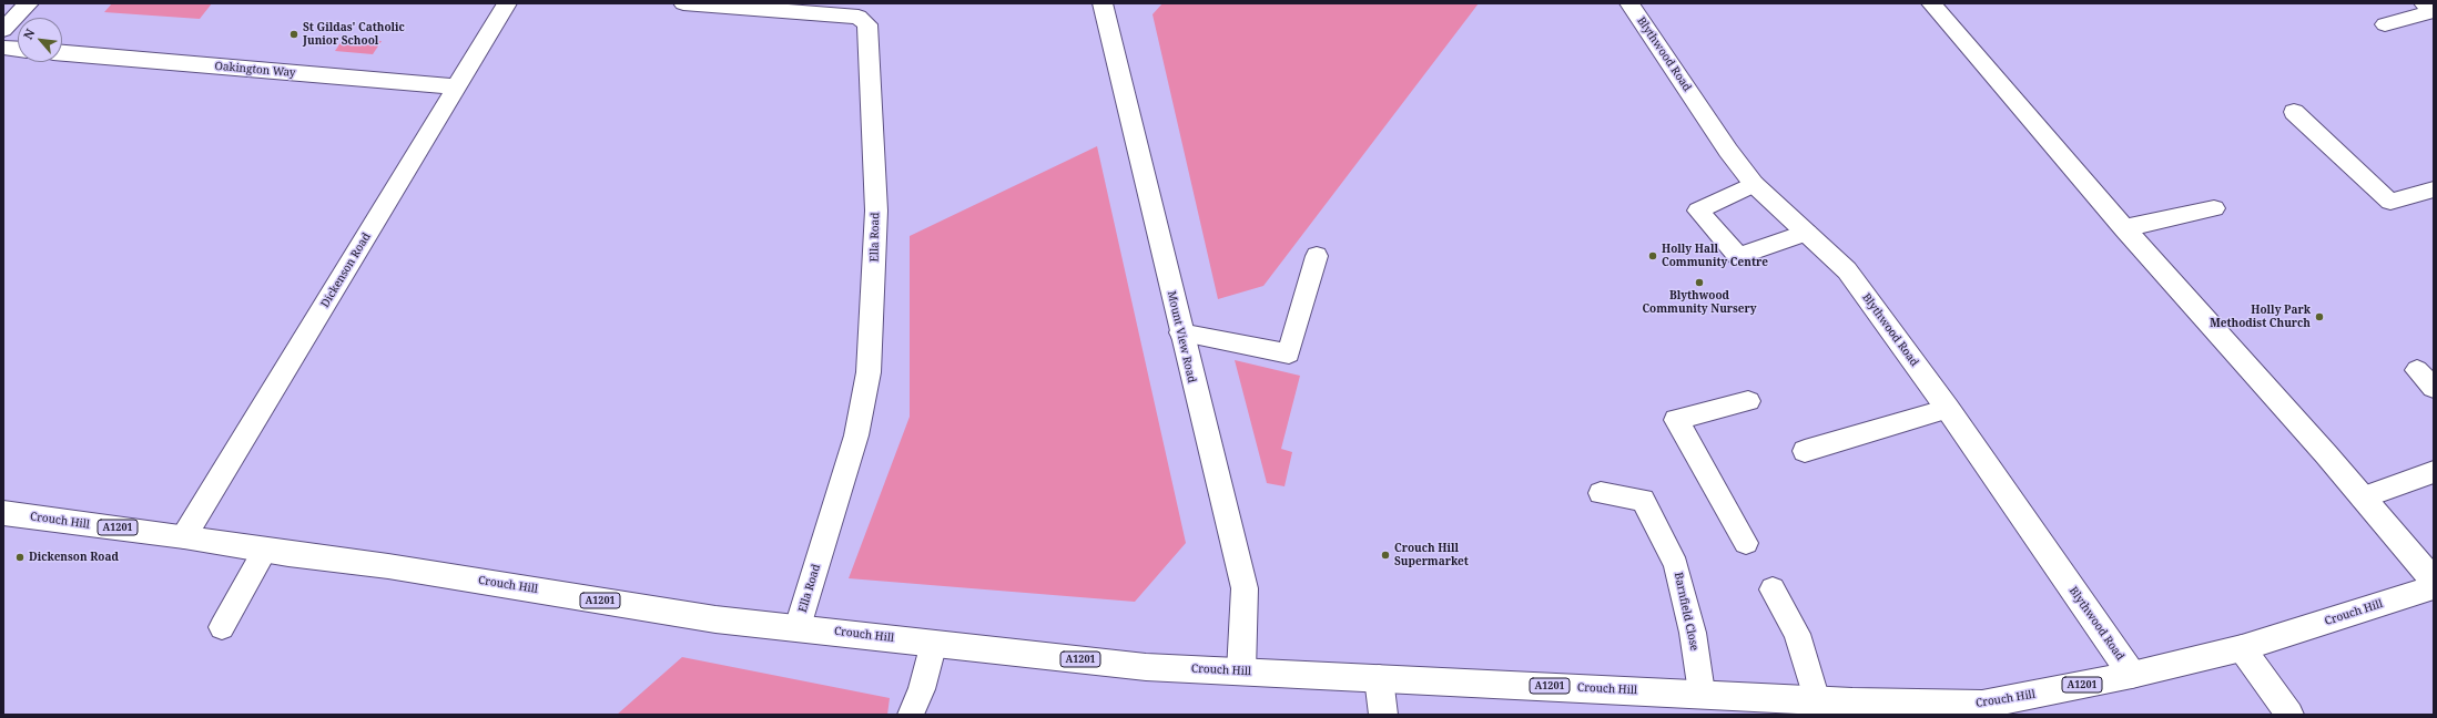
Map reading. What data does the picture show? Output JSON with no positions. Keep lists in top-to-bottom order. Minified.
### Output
{"streets":{"street":["Blythwood Road","Oakington Way","Ella Road","Dickenson Road","Mount View Road","Crouch Hill","A1201"],"lane":["Barnfield Close"]},"crossings":[["Blythwood Road","Crouch Hill"],["Oakington Way","Dickenson Road"],["Ella Road","Crouch Hill"],["Dickenson Road","Crouch Hill"],["Mount View Road","Crouch Hill"],["Crouch Hill","Barnfield Close"]],"places":["St Gildas' Catholic Junior School","Holly Hall Community Centre","Blythwood Community Nursery","Holly Park Methodist Church","Crouch Hill Supermarket","Dickenson Road"],"north":"top left"}
